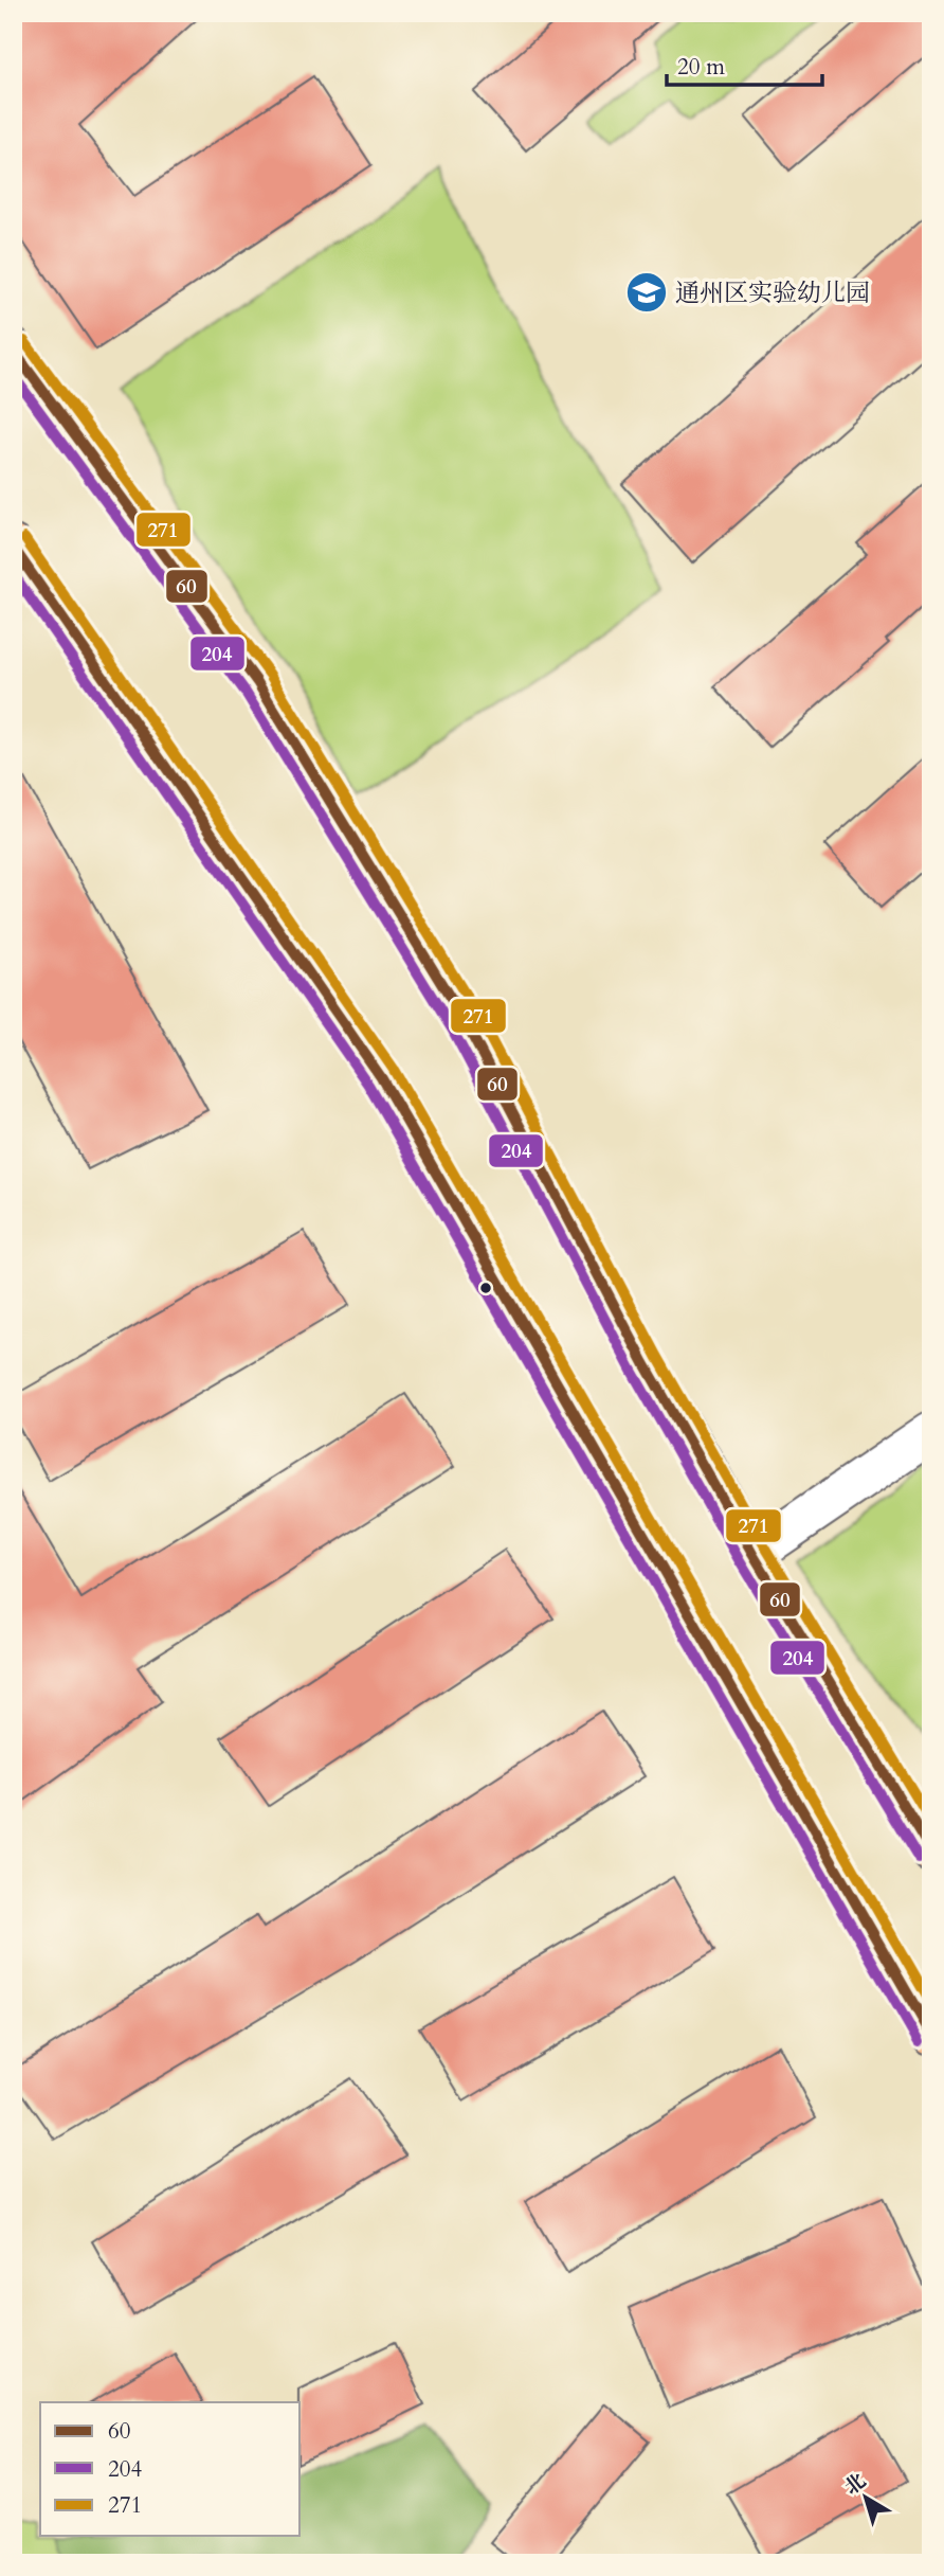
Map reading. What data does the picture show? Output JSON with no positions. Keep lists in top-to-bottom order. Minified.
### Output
{"places":{"school or university":["通州区实验幼儿园"]},"lines":["transit line 271","transit line 60","transit line 204"],"legend":["60","204","271"],"scale_bar":"20 m","north":"top left"}
